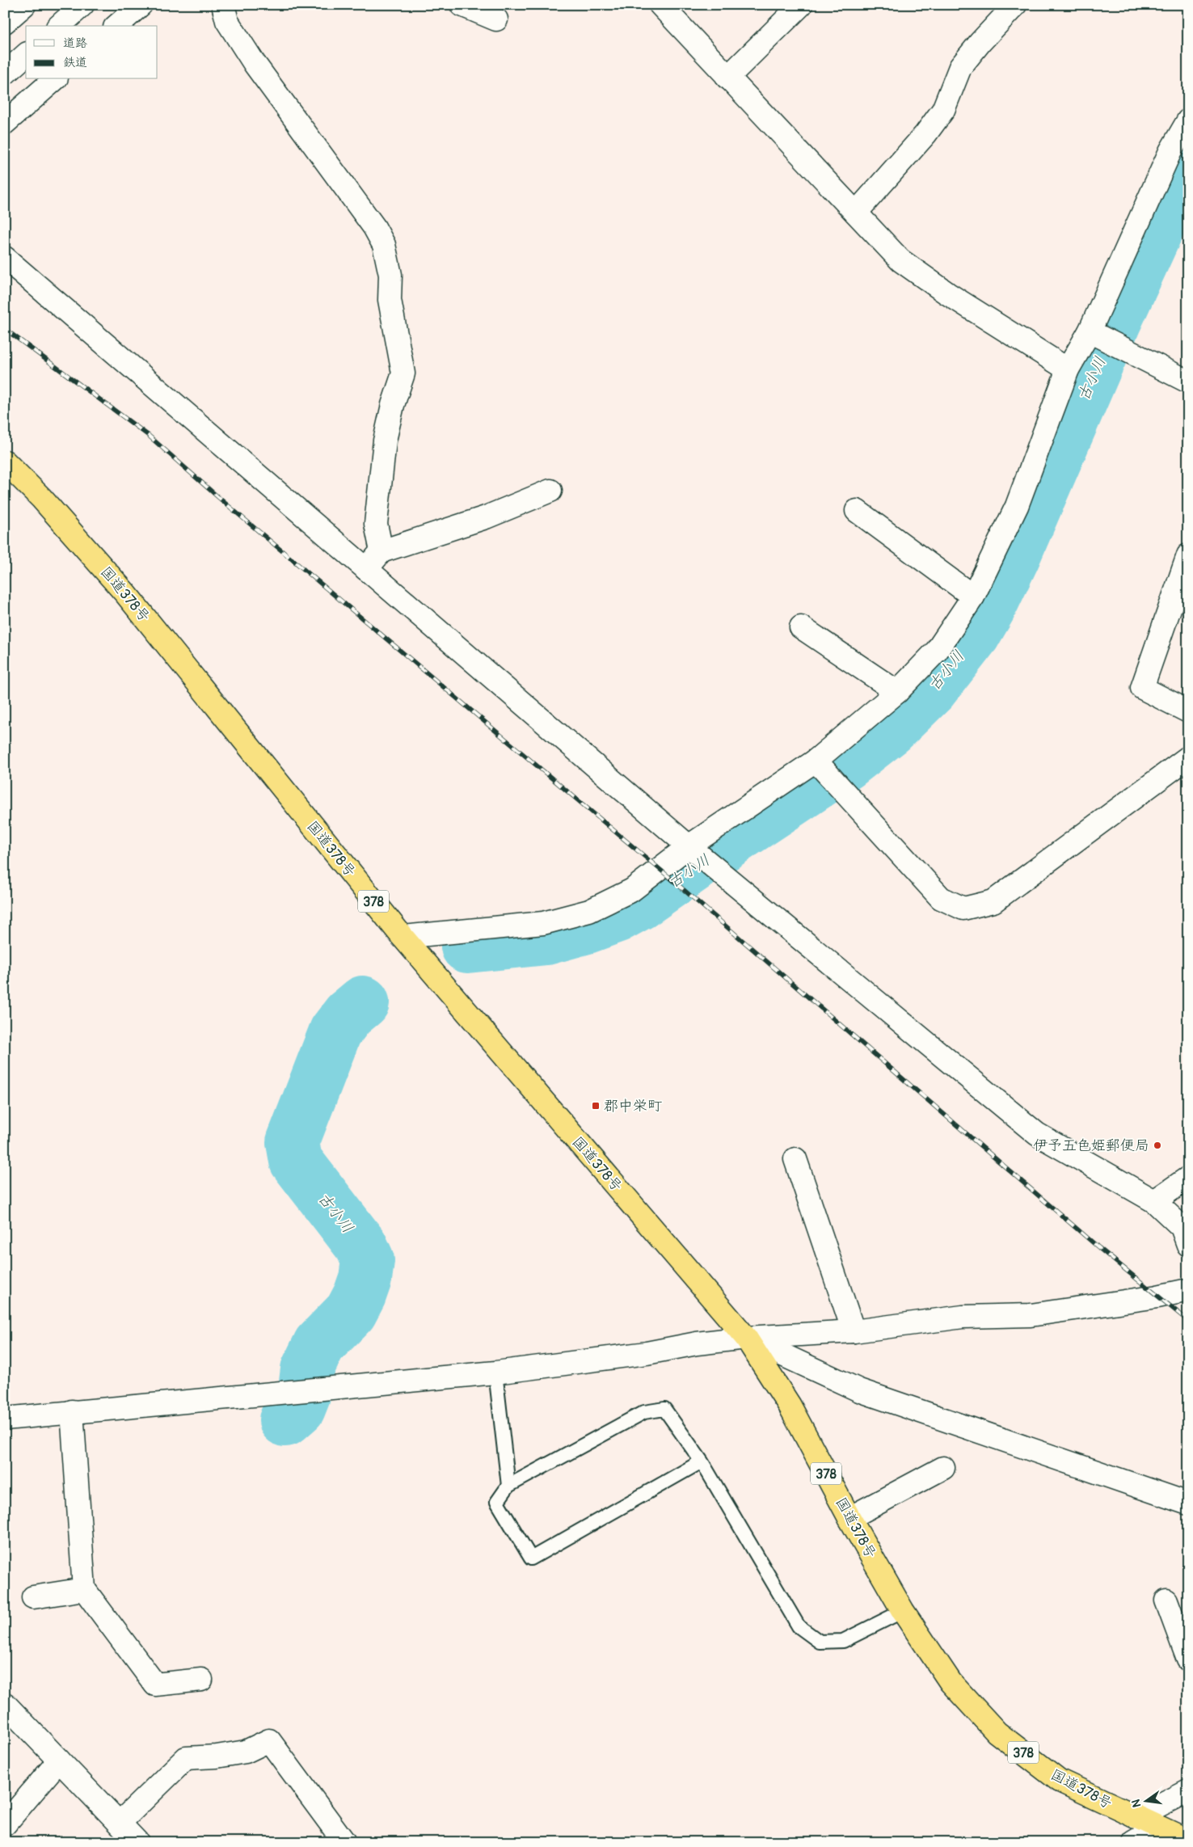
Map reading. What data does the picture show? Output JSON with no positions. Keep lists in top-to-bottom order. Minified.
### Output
{"streets":{"highway":["国道378号","378"]},"water":["古小川"],"places":{"transit":["郡中栄町"],"other":["伊予五色姫郵便局"]},"legend":["道路","鉄道"],"north":"left"}
